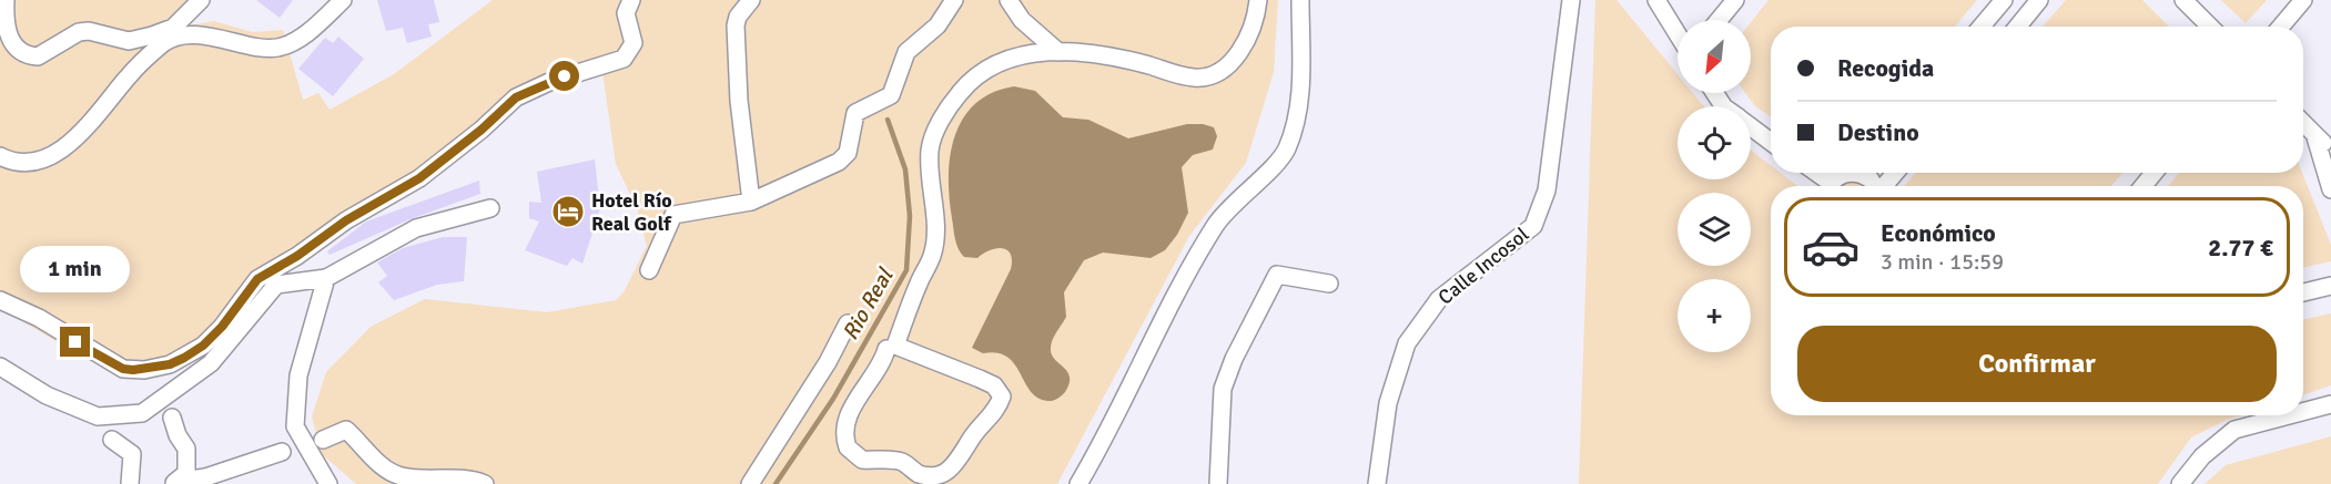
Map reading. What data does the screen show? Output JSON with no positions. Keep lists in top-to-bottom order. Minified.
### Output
{"streets":{"street":["Calle Incosol"]},"water":["Rio Real"],"places":{"hotel":["Hotel Río Real Golf"]},"north":"bottom left","page":{"map_buttons":"+","banner":["Recogida","Destino"],"list":[{"name":"Económico","note":"3 min · 15:59","value":"2.77 €"}],"bubble":"1 min","buttons":"Confirmar"}}
